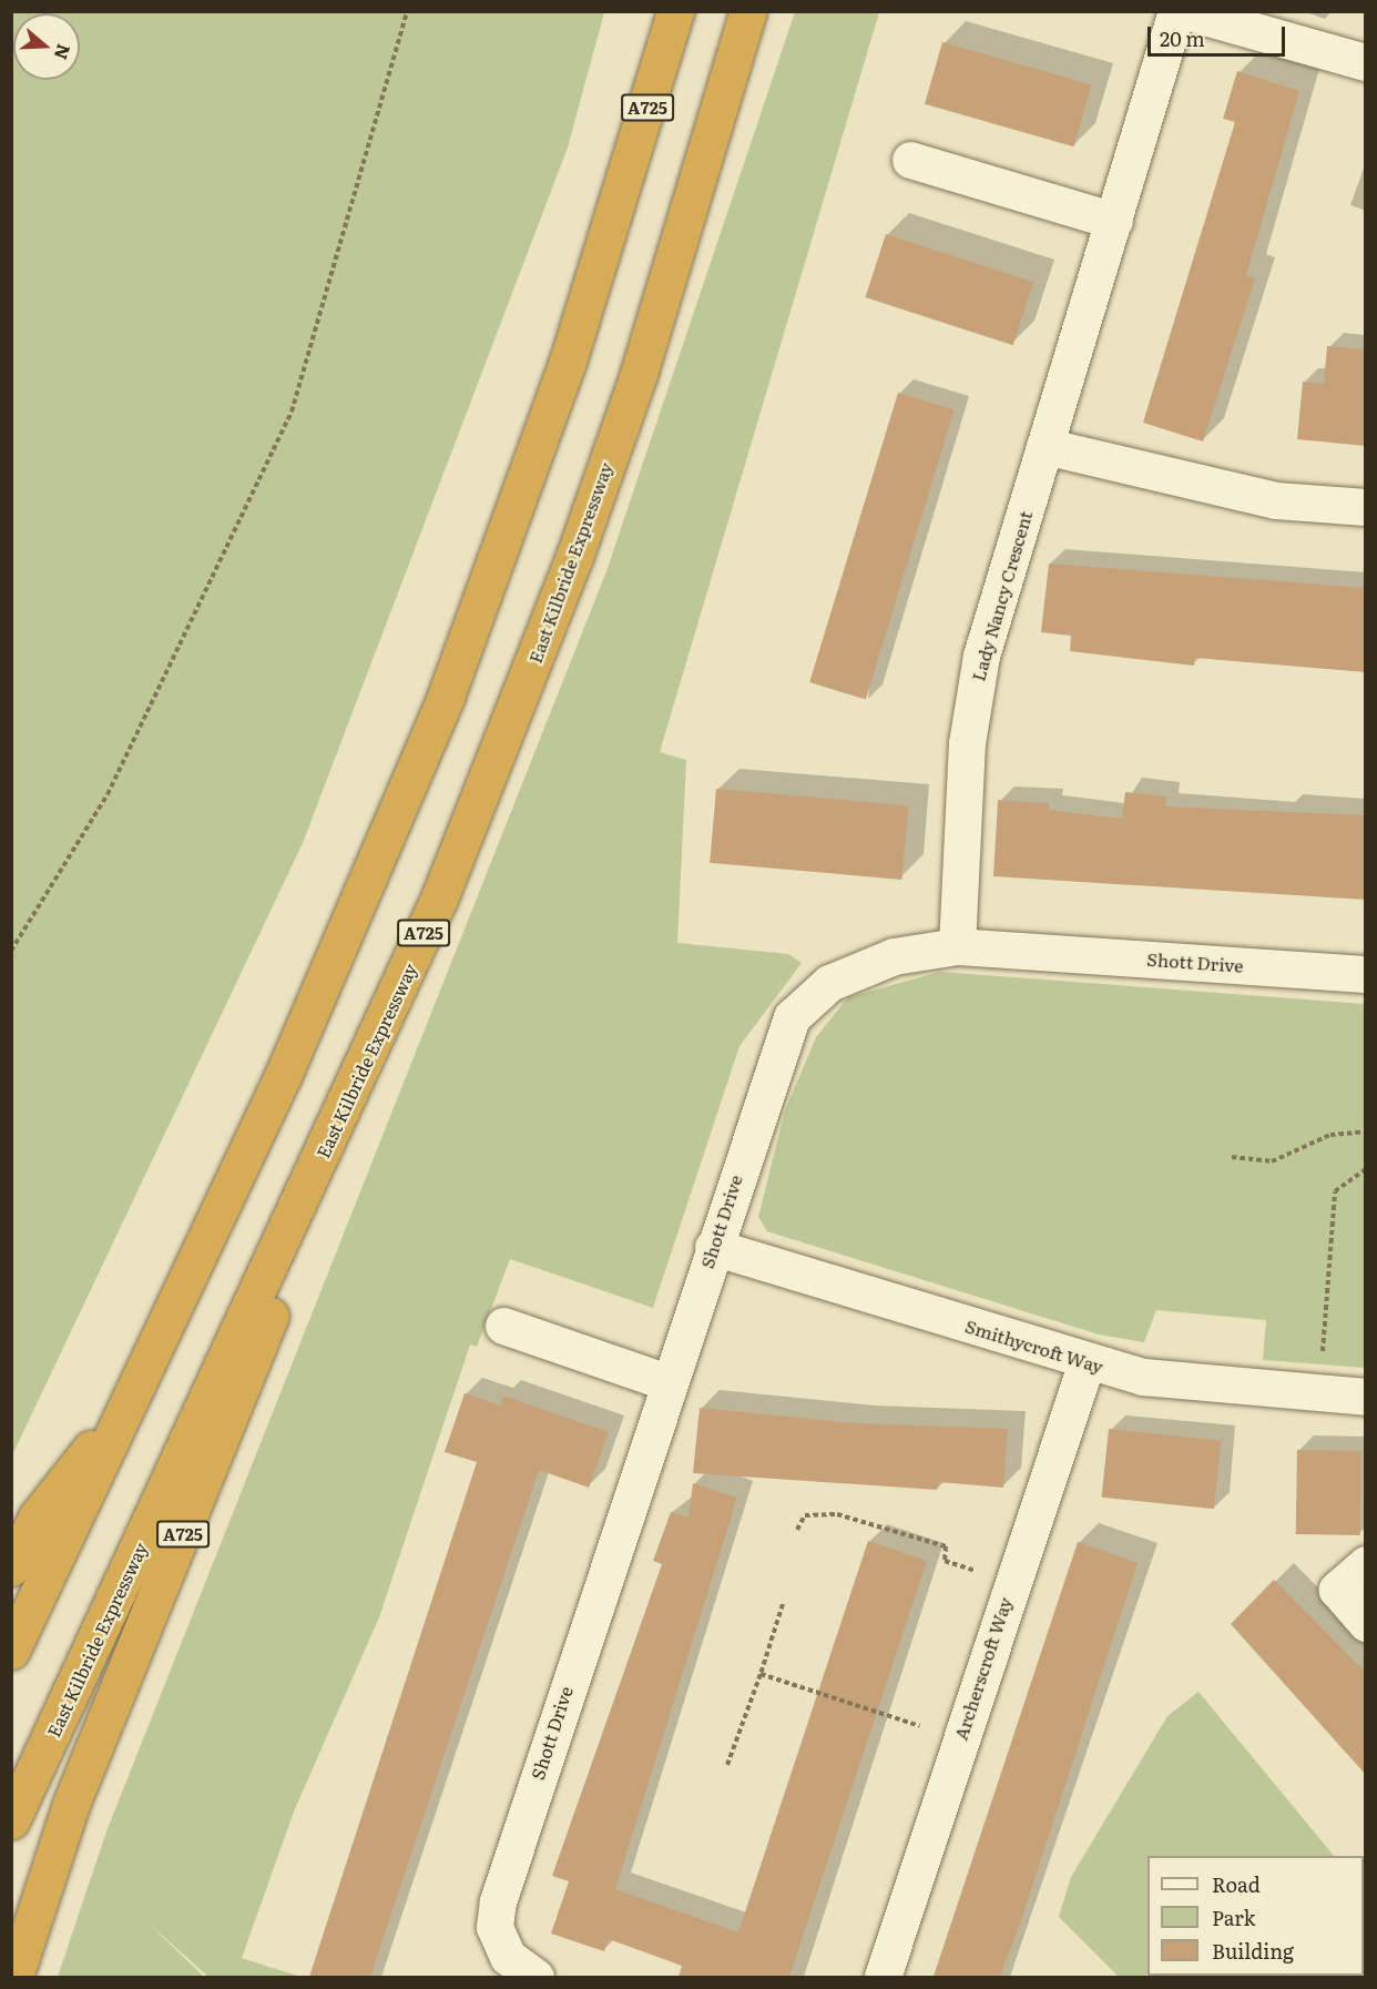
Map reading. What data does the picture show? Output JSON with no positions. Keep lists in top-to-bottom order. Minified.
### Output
{"streets":{"highway":["A725","East Kilbride Expressway"],"street":["Lady Nancy Crescent","Shott Drive","Smithycroft Way","Archerscroft Way"]},"crossings":[["A725","East Kilbride Expressway"],["Lady Nancy Crescent","Shott Drive"],["Shott Drive","Smithycroft Way"],["Smithycroft Way","Archerscroft Way"]],"legend":["Road","Park","Building"],"scale_bar":"20 m","north":"right"}
